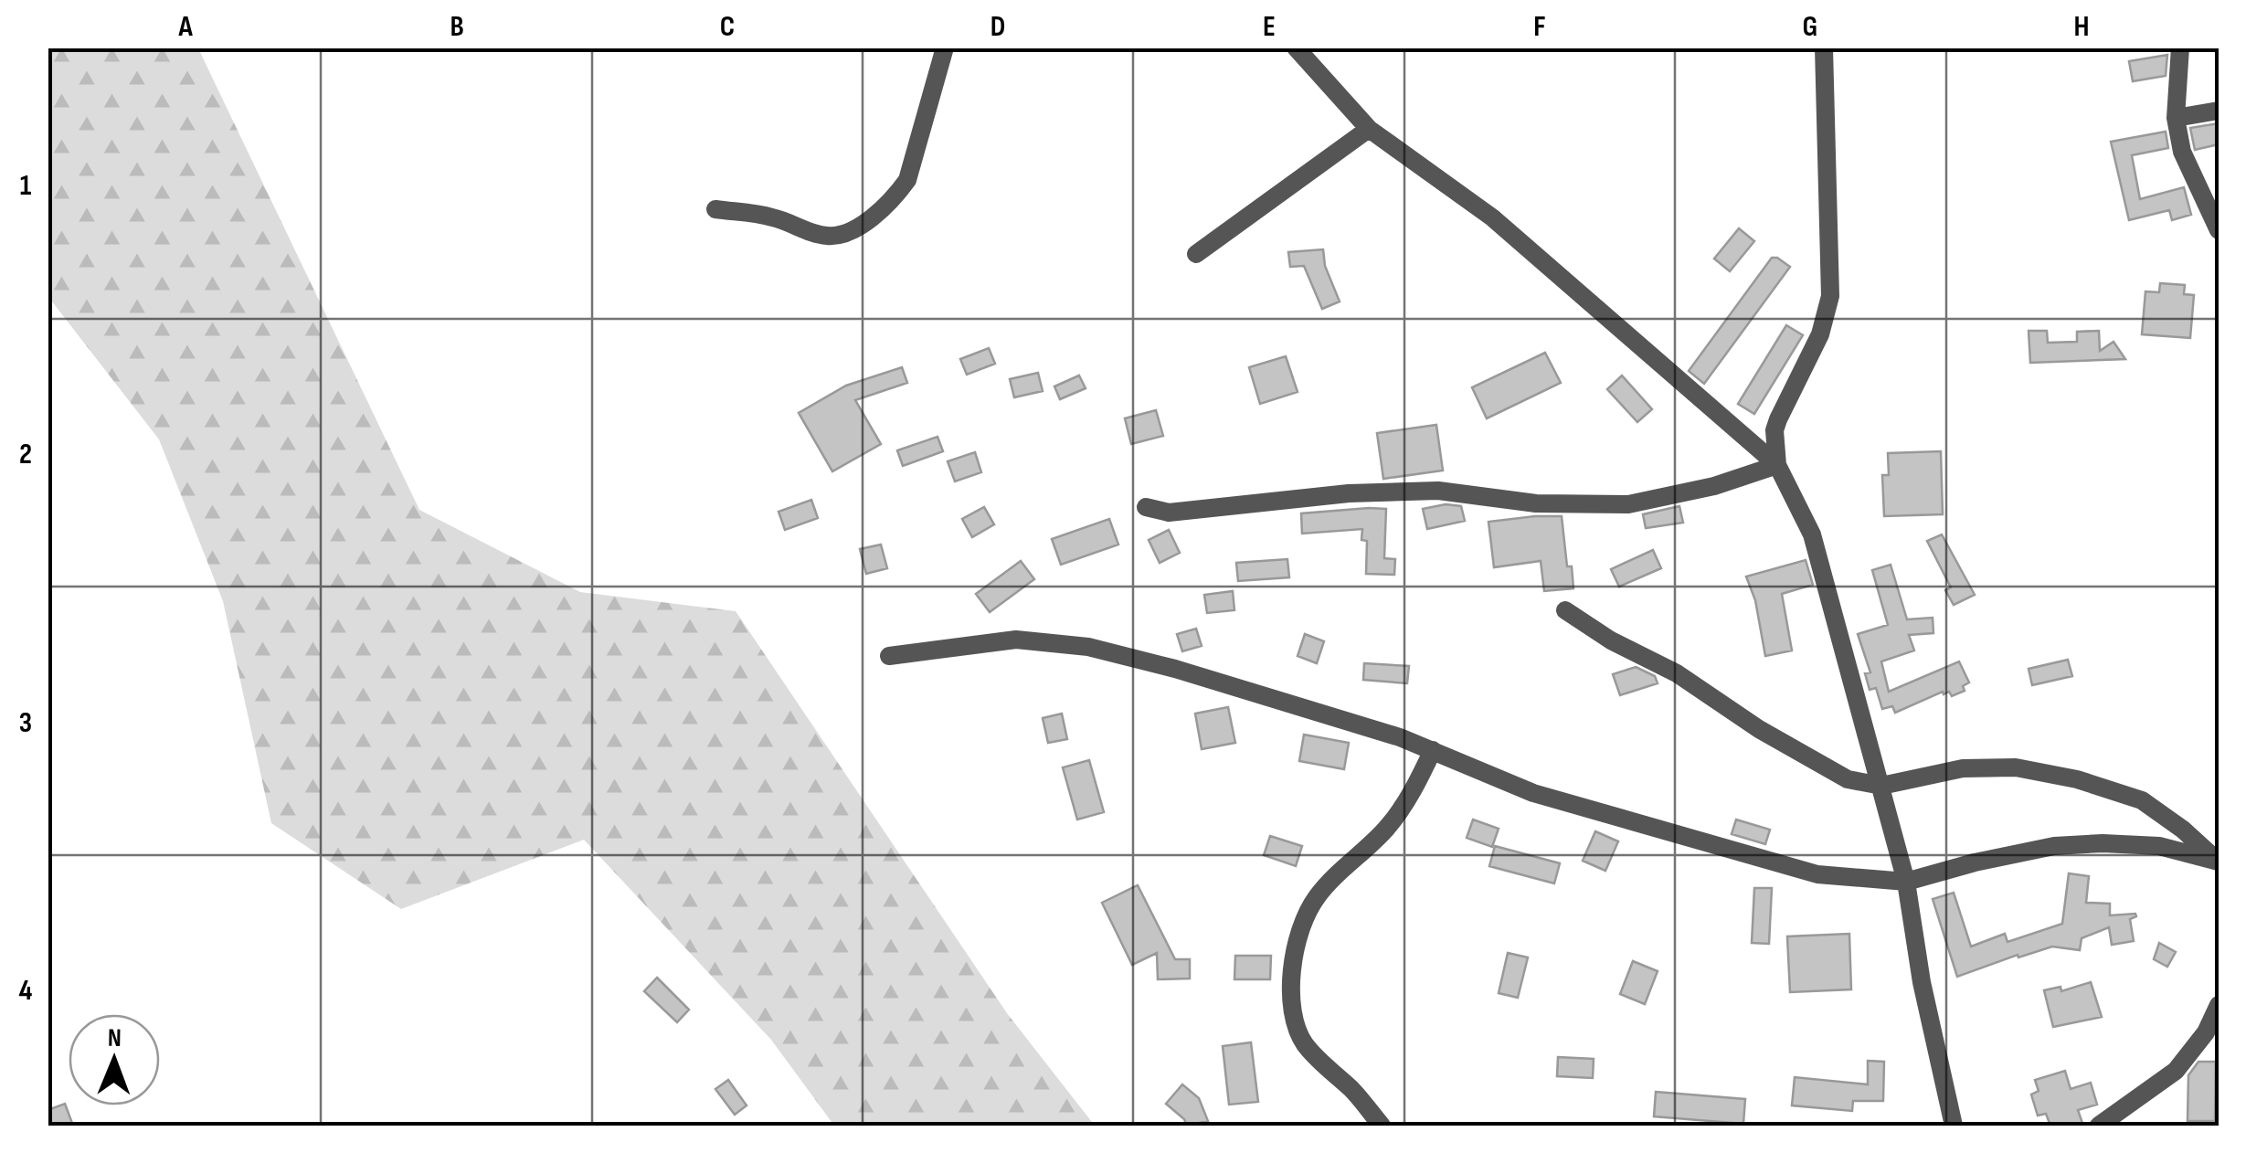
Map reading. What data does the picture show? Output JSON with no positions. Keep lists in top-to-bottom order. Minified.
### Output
{"north":"top","grid":{"columns":["A","B","C","D","E","F","G","H"],"rows":["1","2","3","4"]}}
